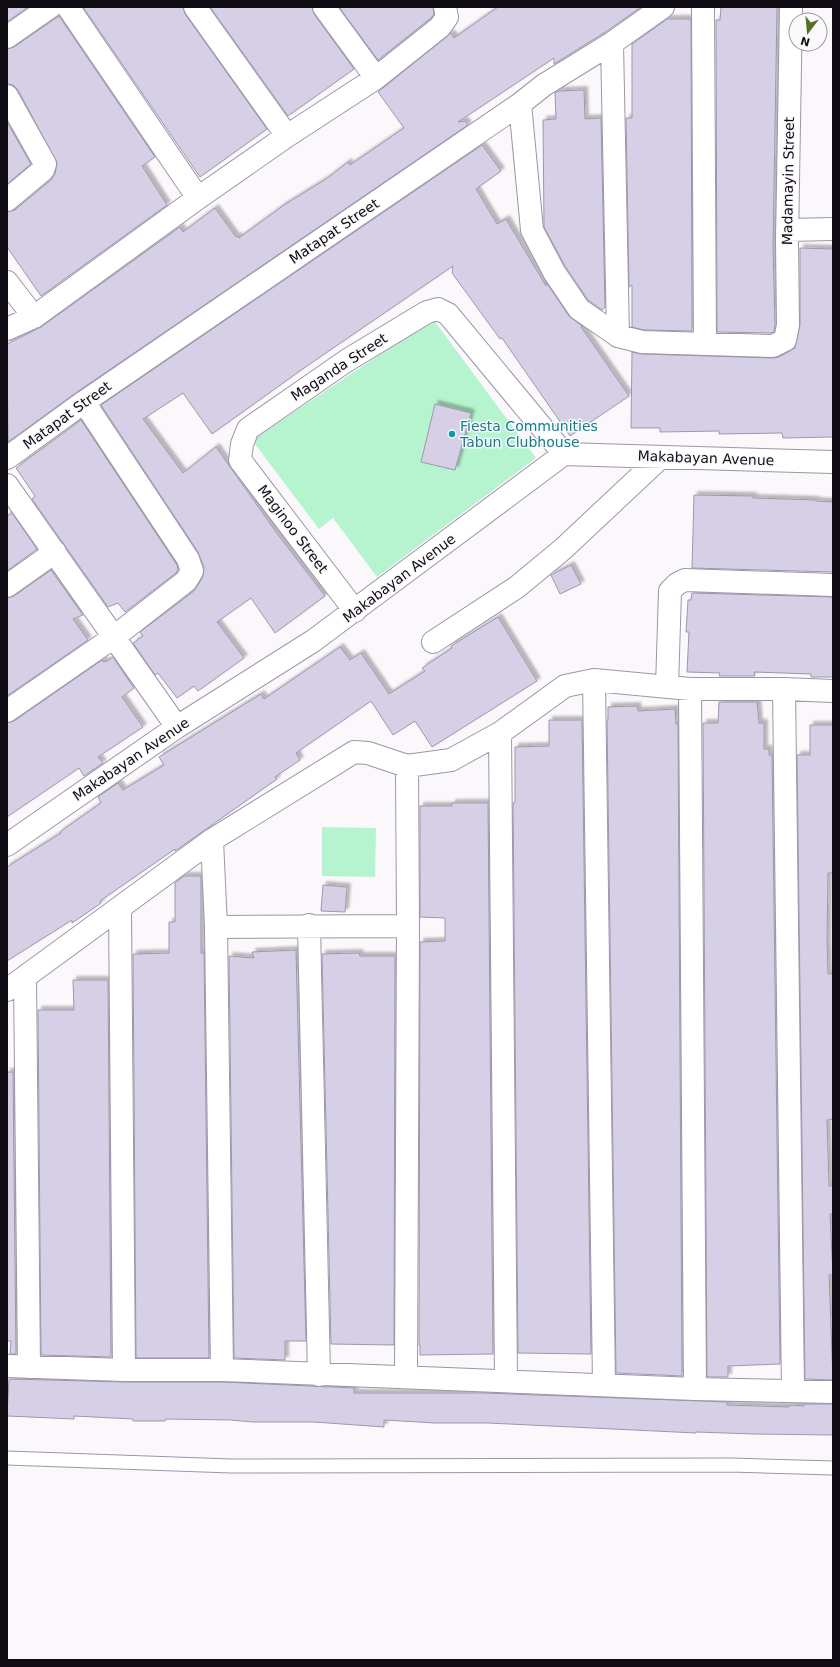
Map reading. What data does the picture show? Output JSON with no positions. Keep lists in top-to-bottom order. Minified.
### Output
{"streets":{"street":["Madamayin Street","Matapat Street","Maganda Street","Makabayan Avenue","Maginoo Street"]},"crossings":[["Maganda Street","Makabayan Avenue"],["Maganda Street","Maginoo Street"],["Makabayan Avenue","Maginoo Street"]],"places":["Fiesta Communities Tabun Clubhouse"],"north":"bottom"}
